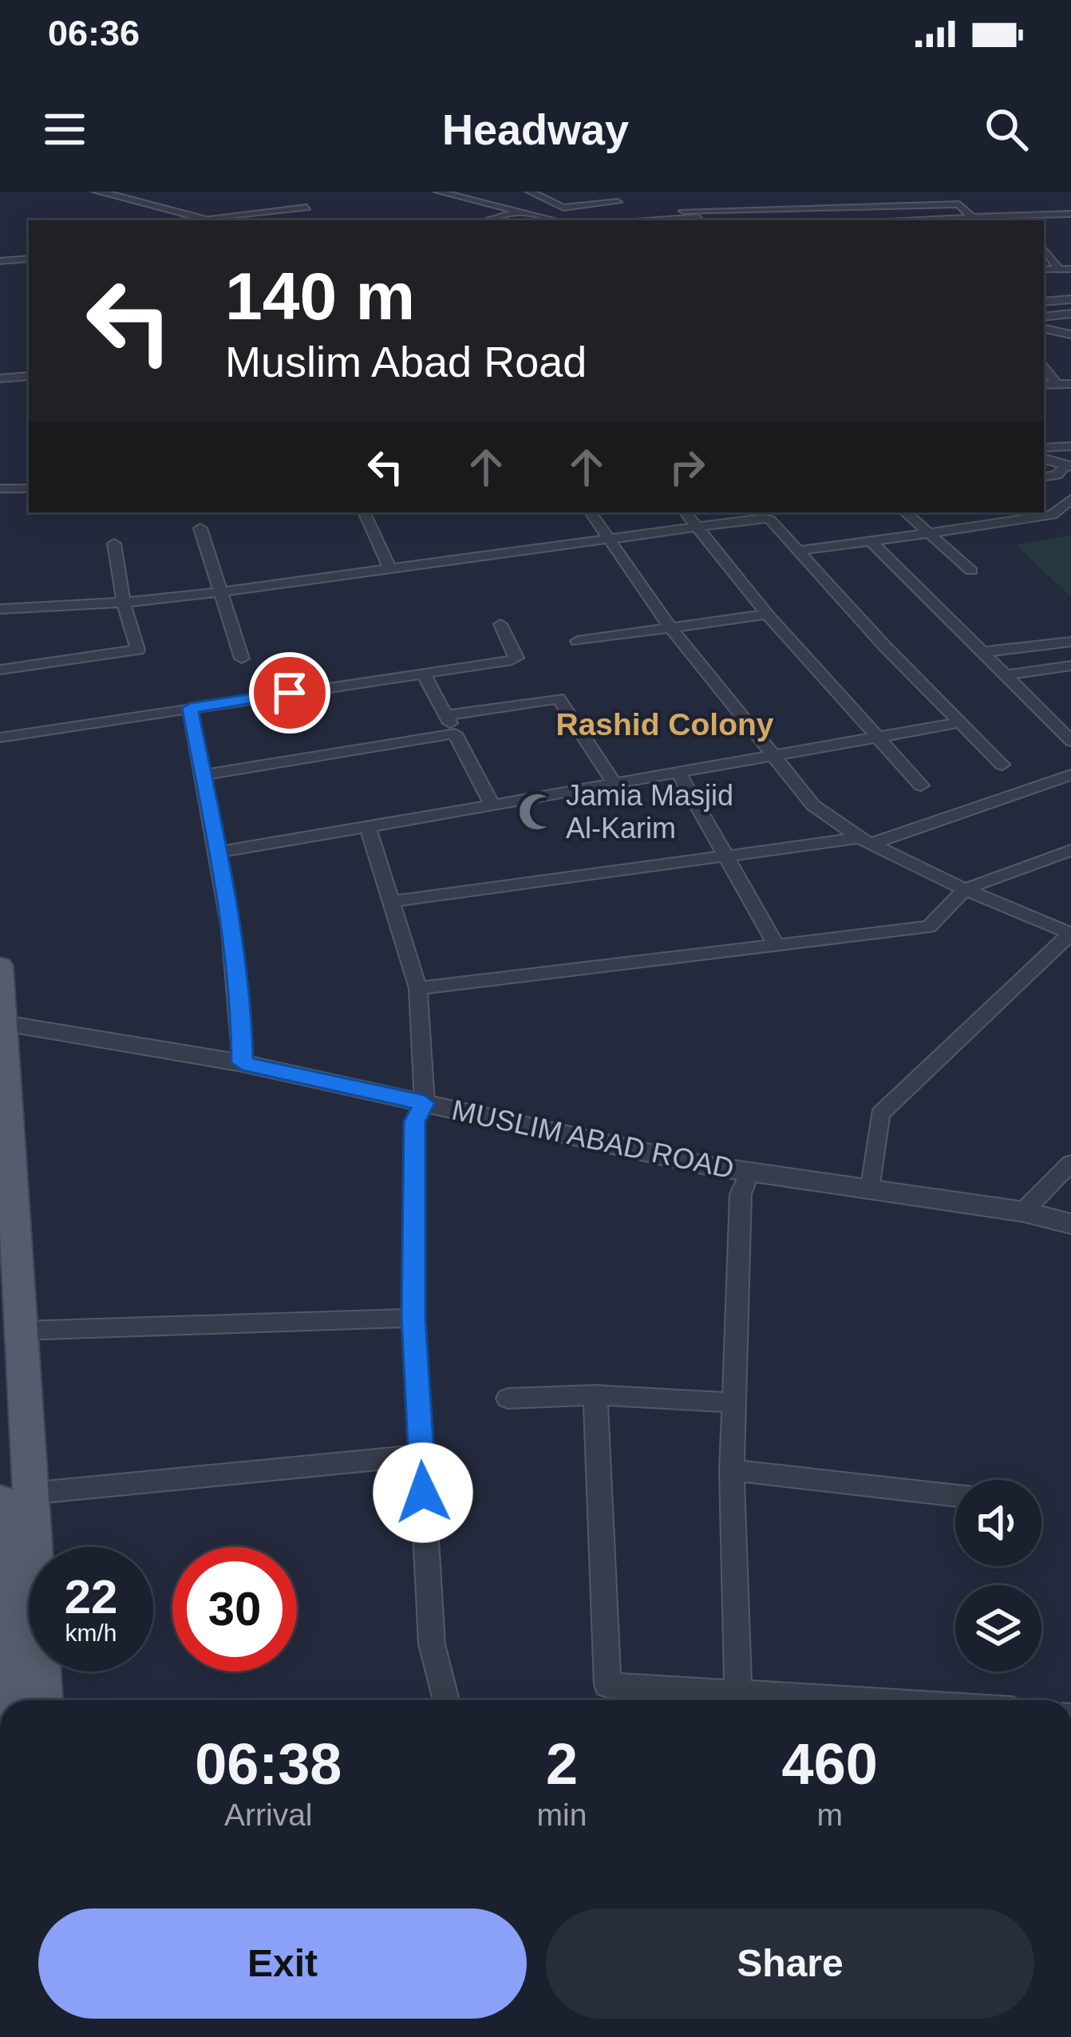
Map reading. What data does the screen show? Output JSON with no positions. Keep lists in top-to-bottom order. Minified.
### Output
{"streets":{"street":["MUSLIM ABAD ROAD"]},"districts":["Rashid Colony"],"places":{"mosque":["Jamia Masjid Al-Karim"]},"page":{"status":"06:36","header":"Headway","turn":["140 m","Muslim Abad Road"],"speed":"22 km/h","limit":"30","eta":["06:38","Arrival","2","min","460","m"],"buttons":["Exit","Share"]}}
